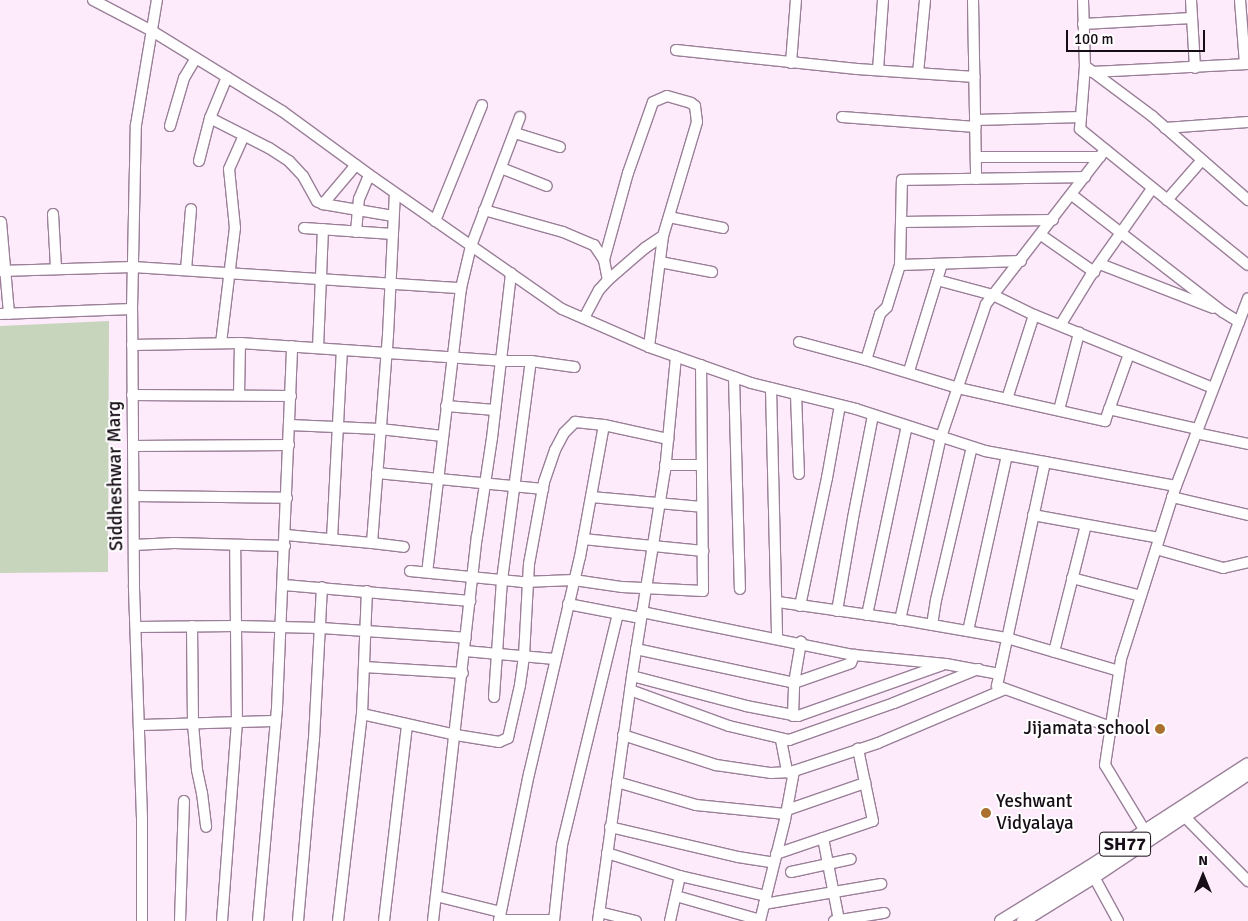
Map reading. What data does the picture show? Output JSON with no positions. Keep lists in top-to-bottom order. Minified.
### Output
{"streets":{"main road":["SH77"],"street":["Siddheshwar Marg"]},"places":["Jijamata school","Yeshwant Vidyalaya"],"scale_bar":"100 m","north":"top"}
